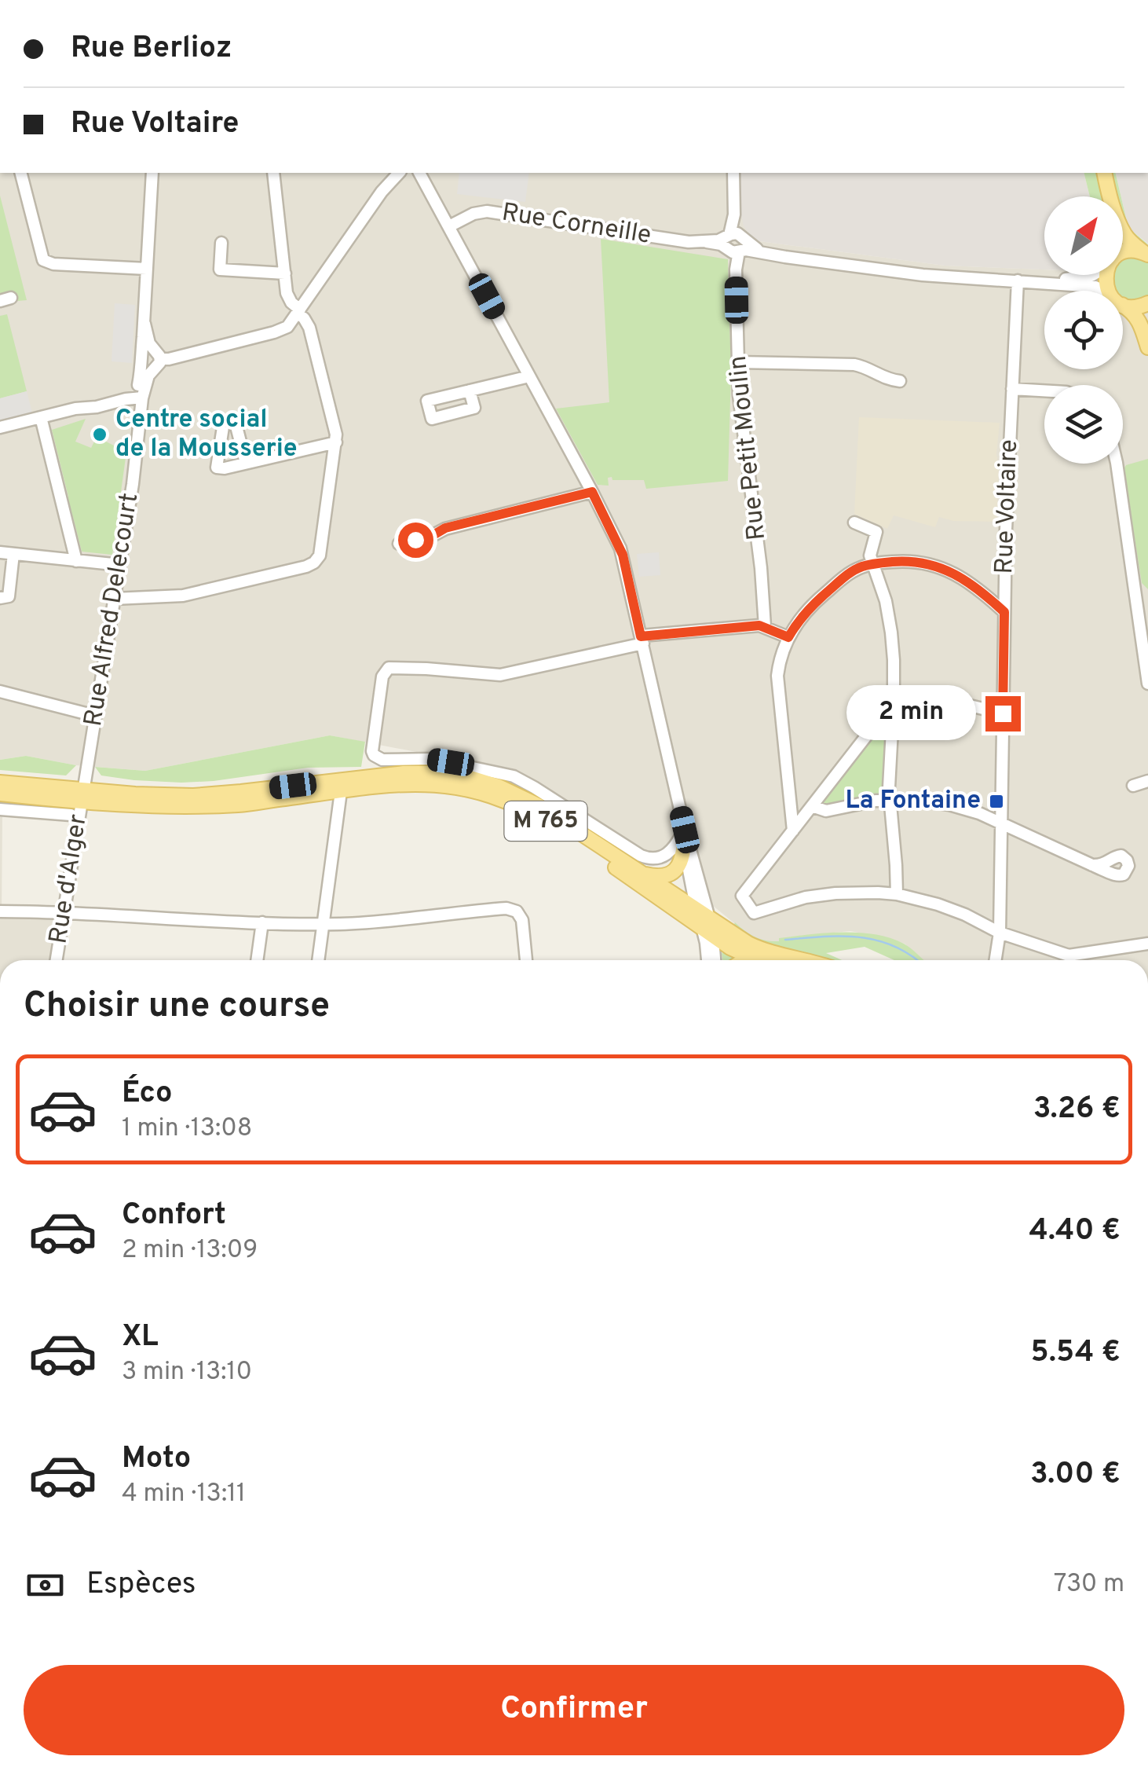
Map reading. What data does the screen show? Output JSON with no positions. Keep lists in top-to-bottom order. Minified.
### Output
{"streets":{"main road":["M 765"],"street":["Rue Corneille","Rue Petit Moulin","Rue Voltaire","Rue Alfred Delecourt","Rue d'Alger"]},"crossings":[["Rue Corneille","Rue Petit Moulin"],["Rue Corneille","Rue Voltaire"],["Rue Alfred Delecourt","M 765"],["Rue Alfred Delecourt","Rue d'Alger"],["M 765","Rue d'Alger"]],"places":{"other":["Centre social de la Mousserie"],"transit":["La Fontaine"]},"north":"top right","page":{"banner":["Rue Berlioz","Rue Voltaire"],"bubble":"2 min","heading":"Choisir une course","list":[{"name":"Éco","note":"1 min · 13:08","value":"3.26 €"},{"name":"Confort","note":"2 min · 13:09","value":"4.40 €"},{"name":"XL","note":"3 min · 13:10","value":"5.54 €"},{"name":"Moto","note":"4 min · 13:11","value":"3.00 €"}],"pay":["Espèces","730 m"],"buttons":"Confirmer"}}
